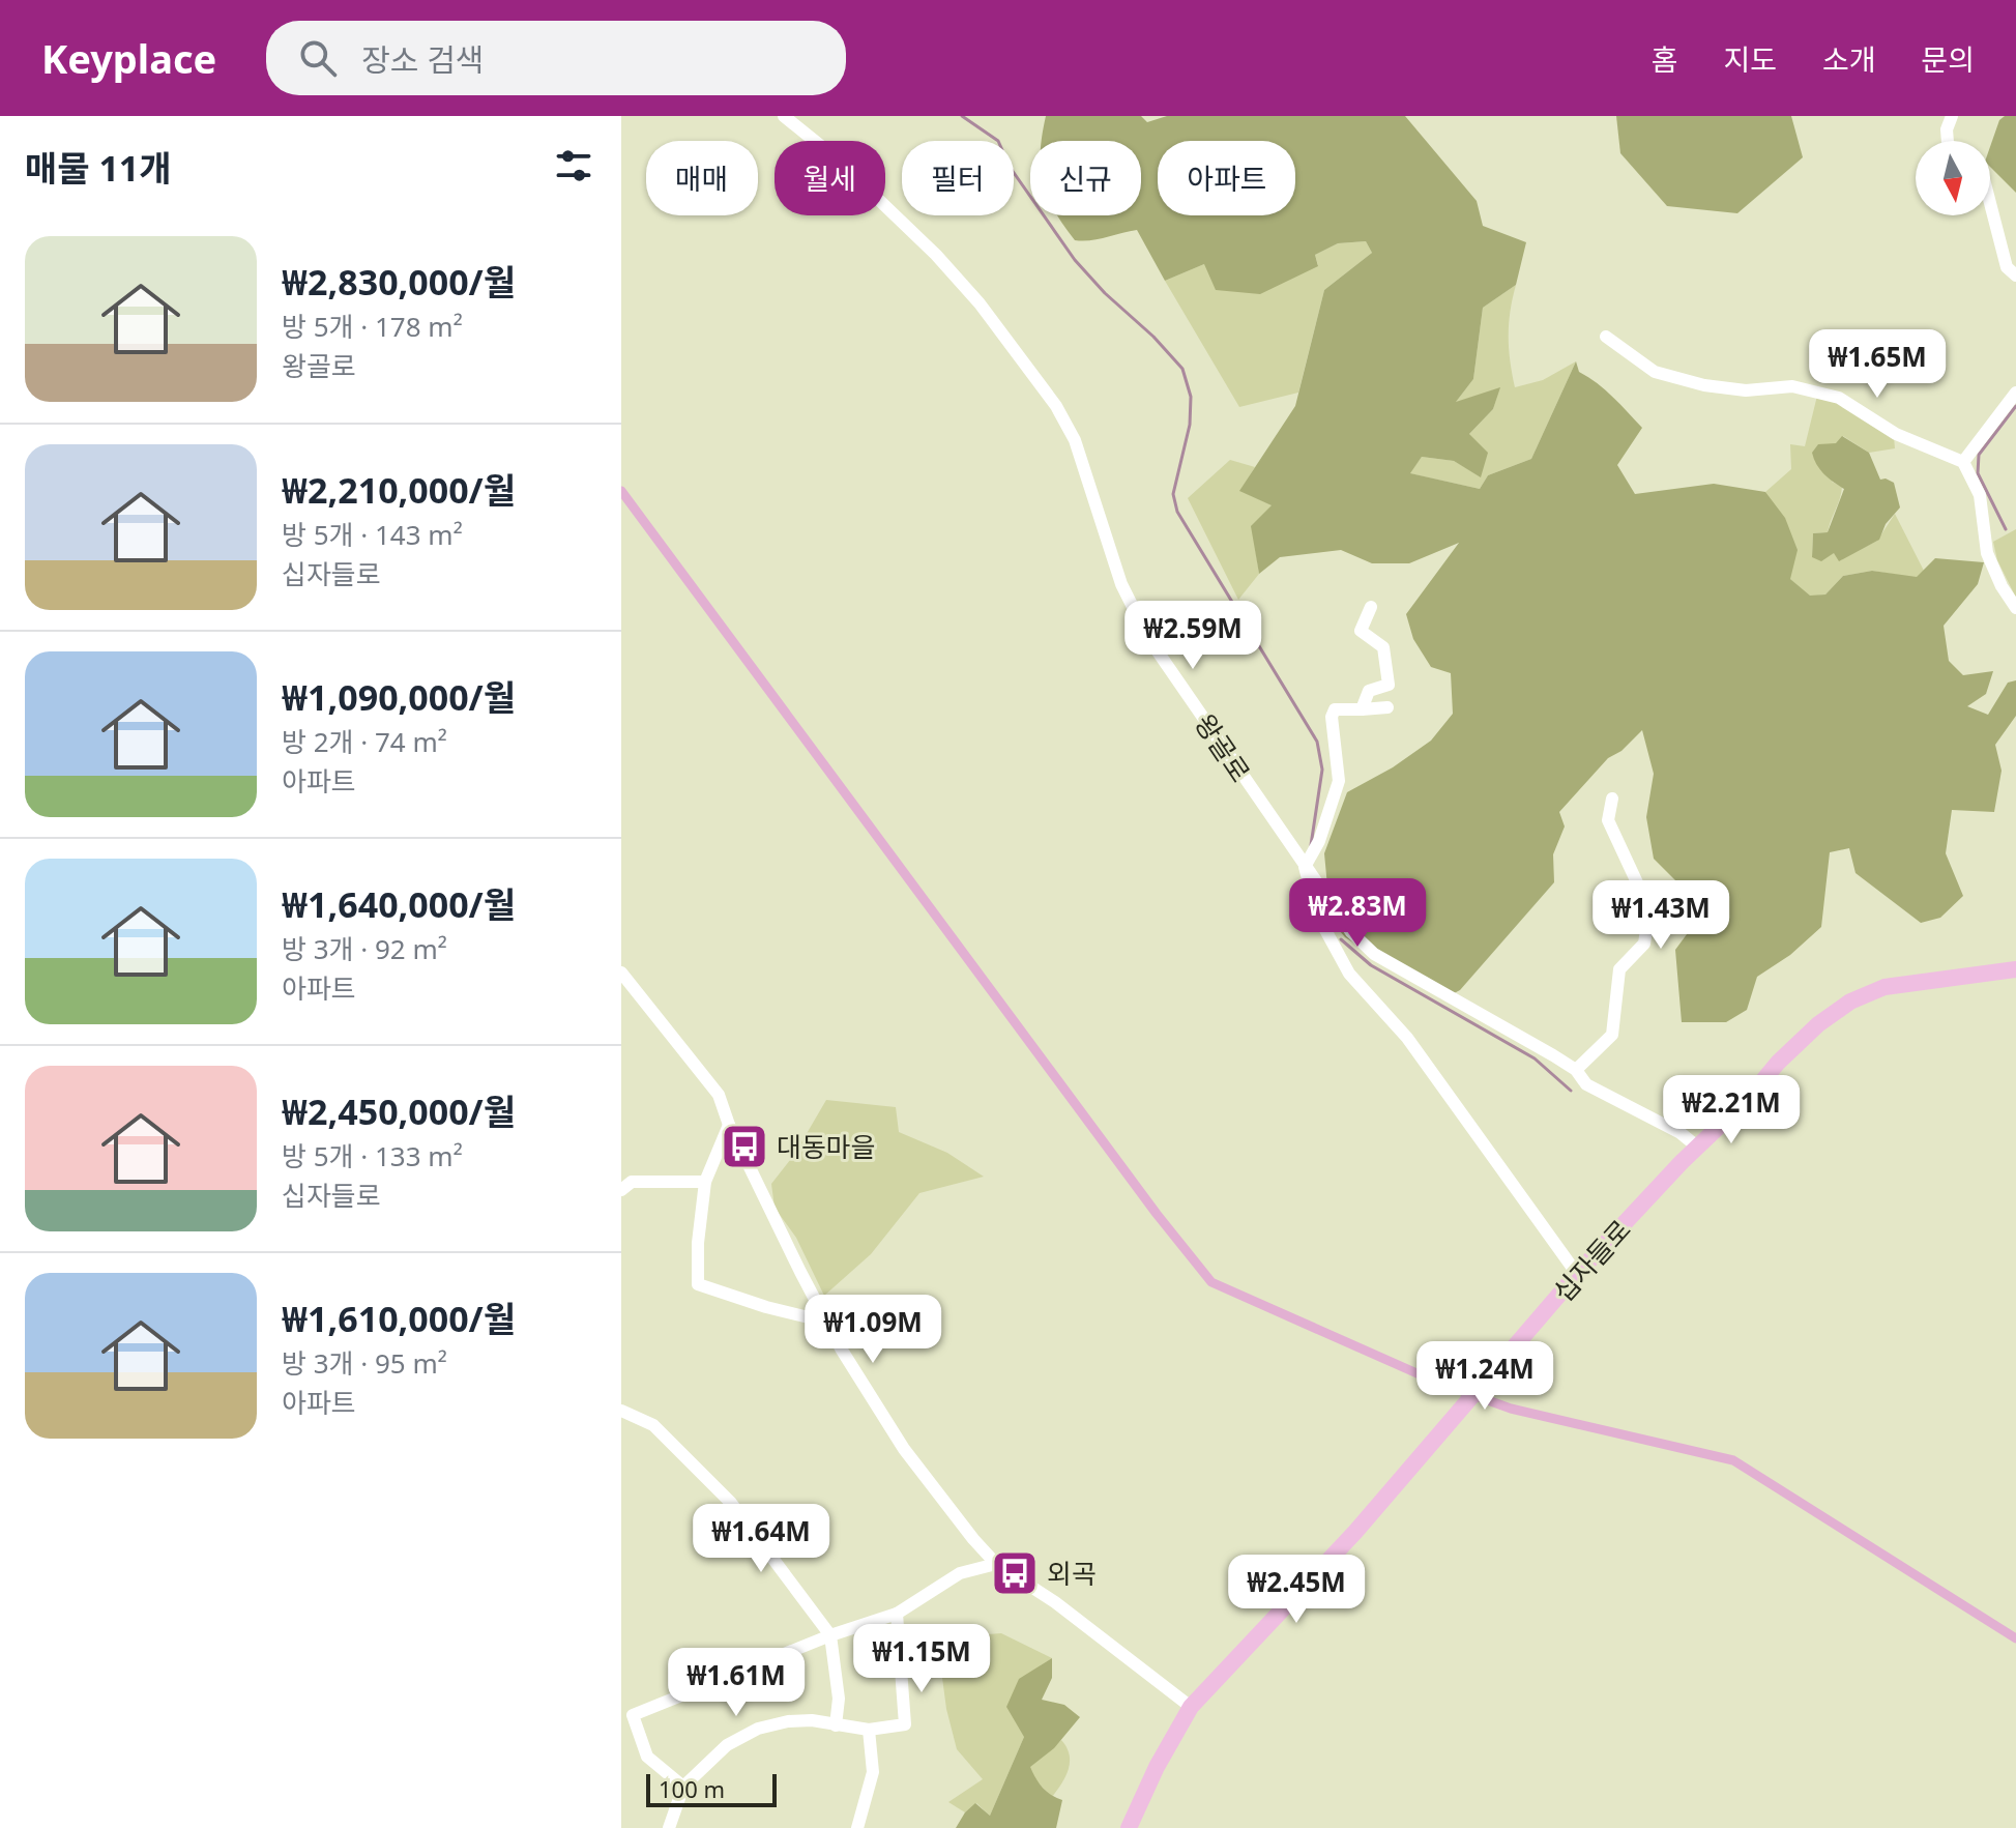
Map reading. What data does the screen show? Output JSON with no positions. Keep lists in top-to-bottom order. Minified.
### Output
{"streets":{"main road":["십자들로"],"street":["왕골로"]},"crossings":[["왕골로","십자들로"]],"places":{"bus stop":["대동마을","외곡"]},"scale_bar":"100 m","north":"bottom","page":{"header":"Keyplace","search":"장소 검색","nav":["홈","지도","소개","문의"],"heading":"매물 11개","chip":["매매","월세","필터","신규","아파트"],"list":[{"name":"₩2,830,000/월","note":"방 5개 · 178 m² · 왕골로"},{"name":"₩2,210,000/월","note":"방 5개 · 143 m² · 십자들로"},{"name":"₩1,090,000/월","note":"방 2개 · 74 m² · 아파트"},{"name":"₩1,640,000/월","note":"방 3개 · 92 m² · 아파트"},{"name":"₩2,450,000/월","note":"방 5개 · 133 m² · 십자들로"},{"name":"₩1,610,000/월","note":"방 3개 · 95 m² · 아파트"}],"price":["₩1.65M","₩2.59M","₩2.83M","₩1.43M","₩2.21M","₩1.09M","₩1.24M","₩1.64M","₩2.45M","₩1.15M","₩1.61M"],"scale":"100 m"}}
